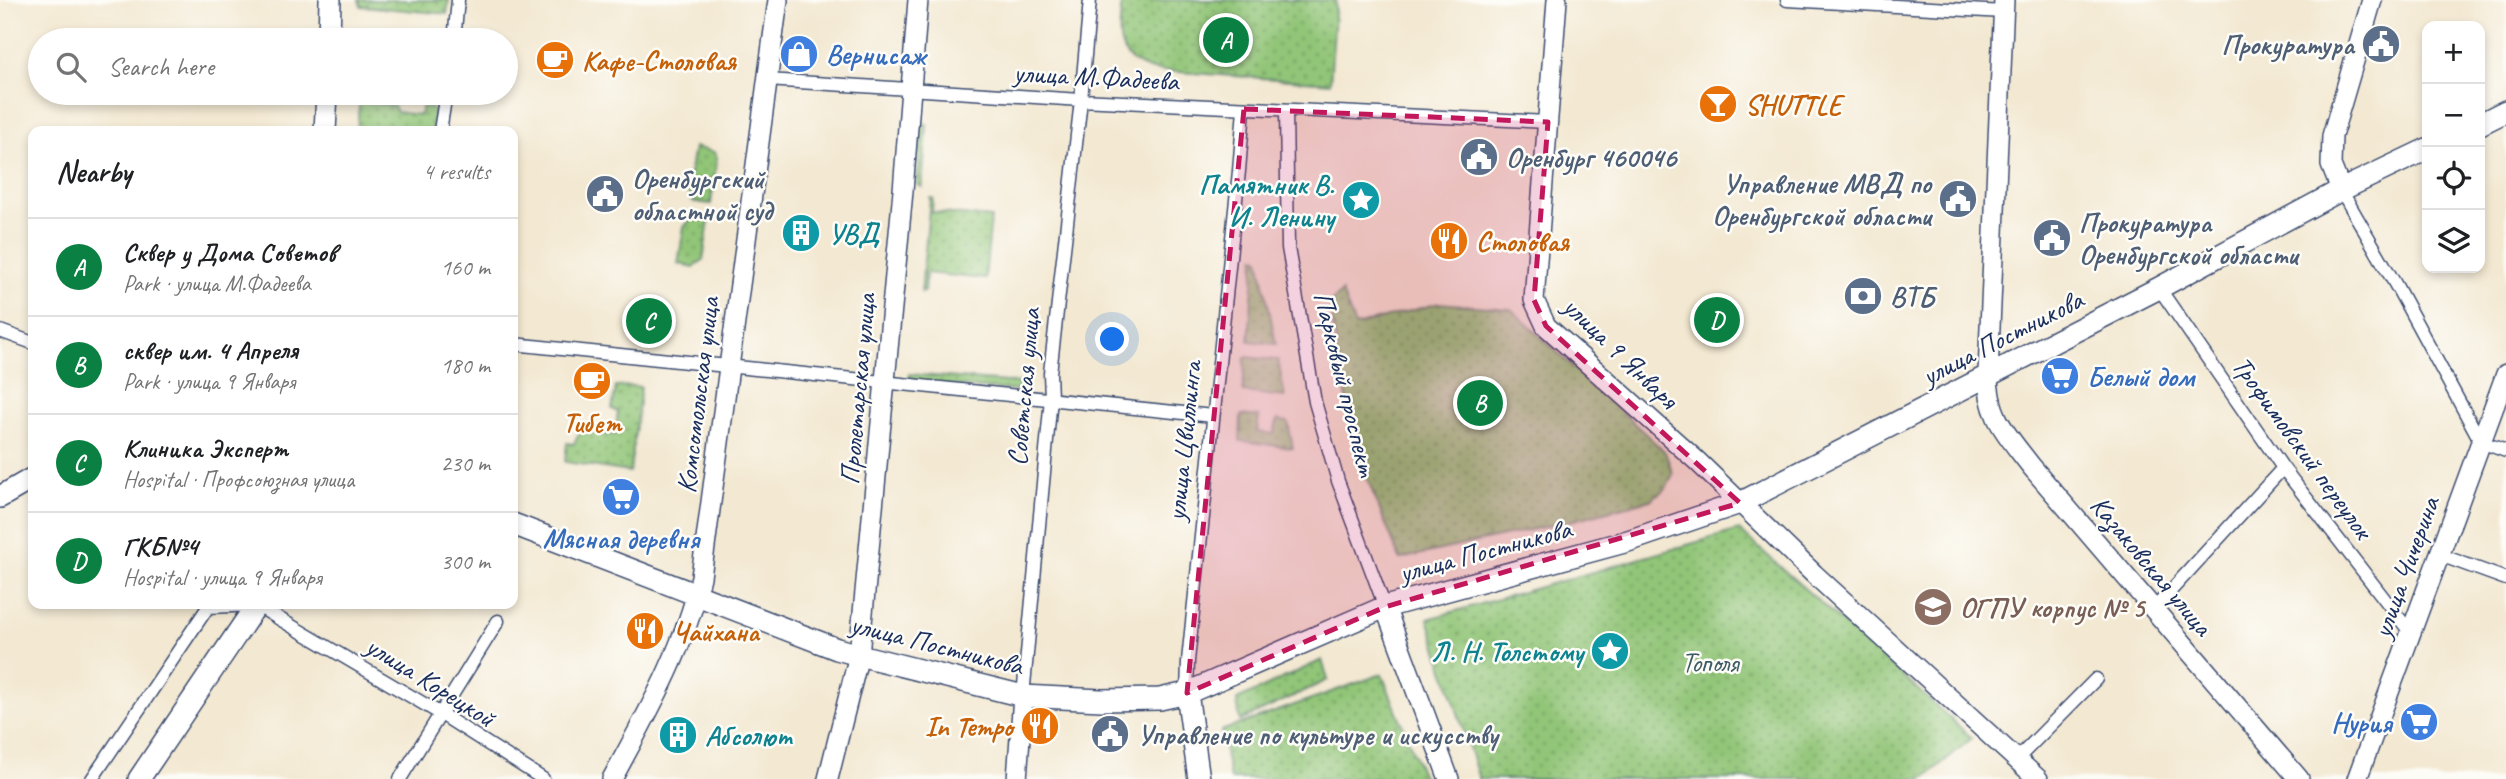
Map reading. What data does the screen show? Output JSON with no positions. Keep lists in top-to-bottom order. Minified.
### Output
{"streets":{"main road":["улица Постникова","улица 9 Января","Парковый проспект","Советская улица","Пролетарская улица","Комсомольская улица","улица Цвиллинга","Казаковская улица","улица Чичерина"],"street":["улица М.Фадеева","Трофимовский переулок","улица Корецкой"]},"crossings":[["улица М.Фадеева","улица 9 Января"],["улица М.Фадеева","Парковый проспект"],["улица М.Фадеева","Советская улица"],["улица М.Фадеева","Пролетарская улица"],["улица М.Фадеева","Комсомольская улица"],["улица М.Фадеева","улица Цвиллинга"],["улица Постникова","улица 9 Января"],["улица Постникова","Парковый проспект"],["улица Постникова","Советская улица"],["улица Постникова","Пролетарская улица"],["улица Постникова","Комсомольская улица"],["улица Постникова","улица Цвиллинга"],["улица Постникова","Трофимовский переулок"],["улица Постникова","Казаковская улица"],["Трофимовский переулок","улица Чичерина"]],"parks":["Тополя"],"places":{"public building":["Прокуратура","Оренбург 460046","Оренбургский областной суд","Управление МВД по Оренбургской области","Прокуратура Оренбургской области","Управление по культуре и искусству"],"shop":["Вернисаж"],"cafe":["Кафе-Столовая","Тибет"],"bar":["SHUTTLE"],"place":["Памятник В. И. Ленину","Л. Н. Толстому"],"building":["УВД","Абсолют"],"restaurant":["Столовая","Чайхана","In Tempo"],"bank":["ВТБ"],"supermarket":["Белый дом","Мясная деревня","Нурия"],"school or university":["ОГПУ корпус № 5"]},"page":{"pins":["A","D","C","B"],"map_buttons":["+","−"],"search":"Search here","heading":["Nearby","4 results"],"list":[{"mark":"A","name":"Сквер у Дома Советов","note":"Park · улица М.Фадеева","value":"160 m"},{"mark":"B","name":"сквер им. 4 Апреля","note":"Park · улица 9 Января","value":"180 m"},{"mark":"C","name":"Клиника Эксперт","note":"Hospital · Профсоюзная улица","value":"230 m"},{"mark":"D","name":"ГКБ№4","note":"Hospital · улица 9 Января","value":"300 m"}]}}
